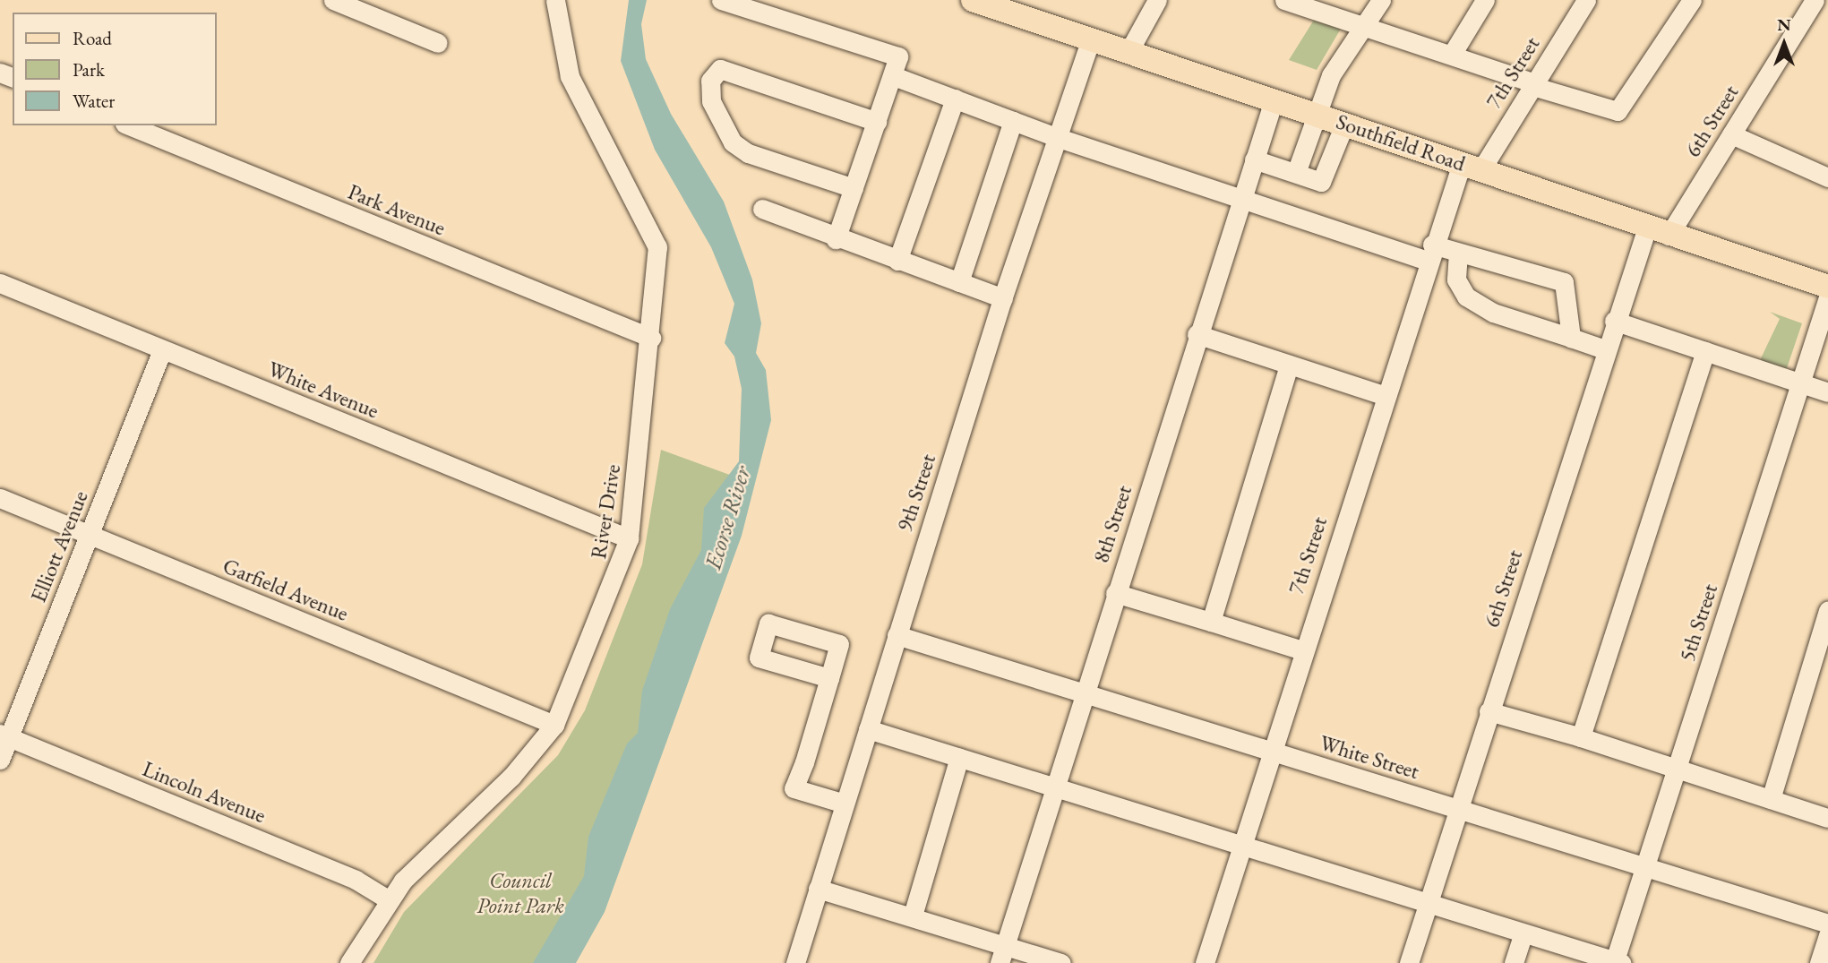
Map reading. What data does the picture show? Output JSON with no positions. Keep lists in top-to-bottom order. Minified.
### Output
{"streets":{"main road":["Southfield Road"],"street":["7th Street","6th Street","Park Avenue","White Avenue","9th Street","River Drive","8th Street","Elliott Avenue","Garfield Avenue","5th Street","White Street","Lincoln Avenue"]},"crossings":[["7th Street","Southfield Road"],["7th Street","White Street"],["6th Street","Southfield Road"],["6th Street","White Street"],["Southfield Road","9th Street"],["Southfield Road","8th Street"],["Park Avenue","River Drive"],["White Avenue","River Drive"],["White Avenue","Elliott Avenue"],["9th Street","White Street"],["River Drive","Garfield Avenue"],["River Drive","Lincoln Avenue"],["8th Street","White Street"],["Elliott Avenue","Garfield Avenue"],["Elliott Avenue","Lincoln Avenue"],["5th Street","White Street"]],"water":["Ecorse River"],"parks":["Council Point Park"],"legend":["Road","Park","Water"],"north":"top"}
